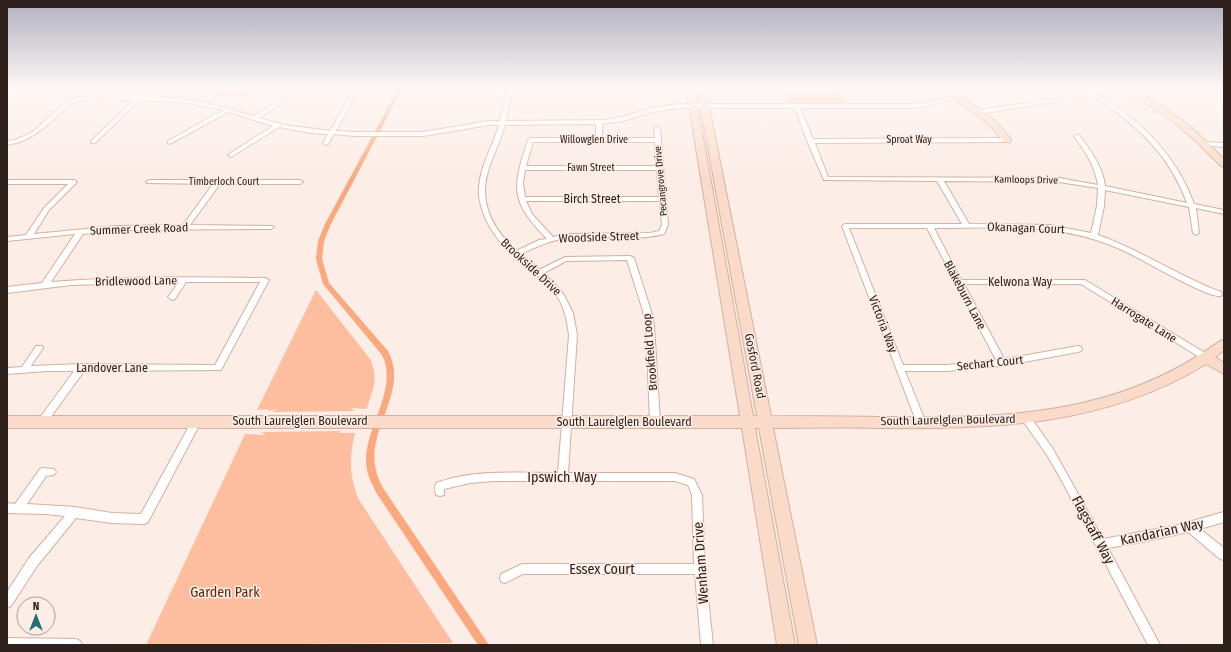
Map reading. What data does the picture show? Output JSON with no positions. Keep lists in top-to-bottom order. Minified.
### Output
{"streets":{"main road":["Gosford Road","South Laurelglen Boulevard"],"street":["Willowglen Drive","Sproat Way","Fawn Street","Kamloops Drive","Pecangrove Drive","Timberloch Court","Birch Street","Okanagan Court","Summer Creek Road","Woodside Street","Brookside Drive","Bridlewood Lane","Kelwona Way","Blakeburn Lane","Harrogate Lane","Victoria Way","Brookfield Loop","Sechart Court","Landover Lane","Ipswich Way","Flagstaff Way","Kandarian Way","Wenham Drive","Essex Court"]},"crossings":[["Willowglen Drive","Fawn Street"],["Willowglen Drive","Pecangrove Drive"],["Sproat Way","Kamloops Drive"],["Fawn Street","Pecangrove Drive"],["Pecangrove Drive","Birch Street"],["Pecangrove Drive","Woodside Street"],["Okanagan Court","Blakeburn Lane"],["Okanagan Court","Victoria Way"],["Woodside Street","Brookside Drive"],["Brookside Drive","Brookfield Loop"],["Brookside Drive","South Laurelglen Boulevard"],["Brookside Drive","Ipswich Way"],["Bridlewood Lane","Landover Lane"],["Kelwona Way","Blakeburn Lane"],["Kelwona Way","Harrogate Lane"],["Blakeburn Lane","Sechart Court"],["Harrogate Lane","South Laurelglen Boulevard"],["Victoria Way","Sechart Court"],["Victoria Way","South Laurelglen Boulevard"],["Brookfield Loop","South Laurelglen Boulevard"],["Gosford Road","South Laurelglen Boulevard"],["South Laurelglen Boulevard","Flagstaff Way"],["Ipswich Way","Wenham Drive"],["Flagstaff Way","Kandarian Way"],["Wenham Drive","Essex Court"]],"parks":["Garden Park"],"north":"top"}
